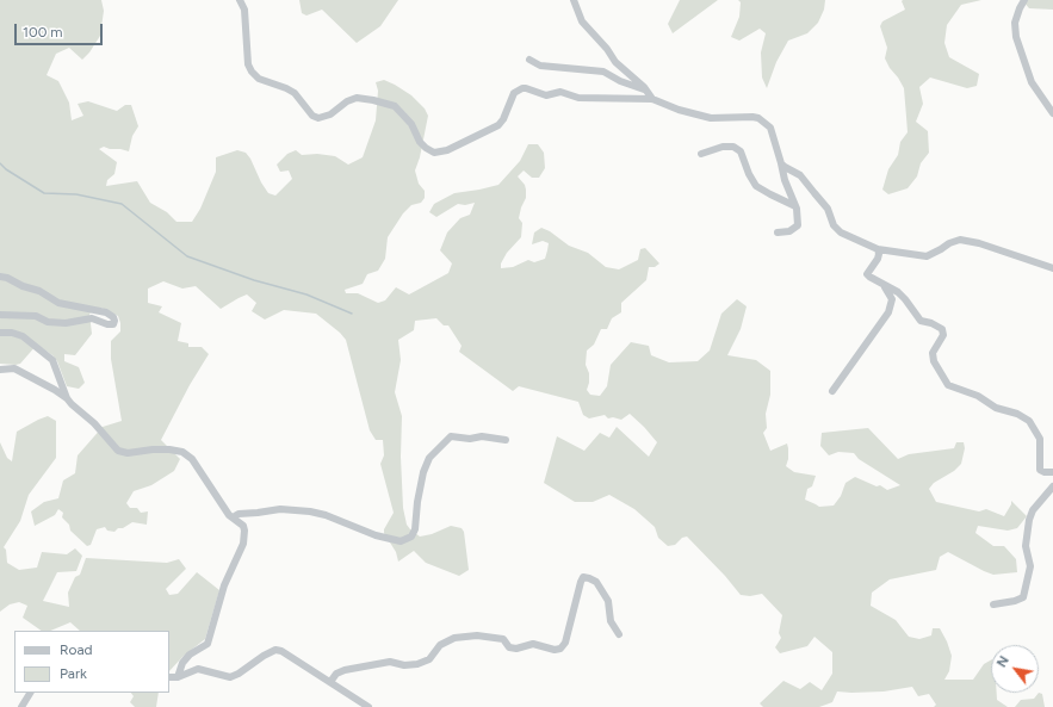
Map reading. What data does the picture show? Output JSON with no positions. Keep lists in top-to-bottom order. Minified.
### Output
{"legend":["Road","Park"],"scale_bar":"100 m","north":"top left"}
